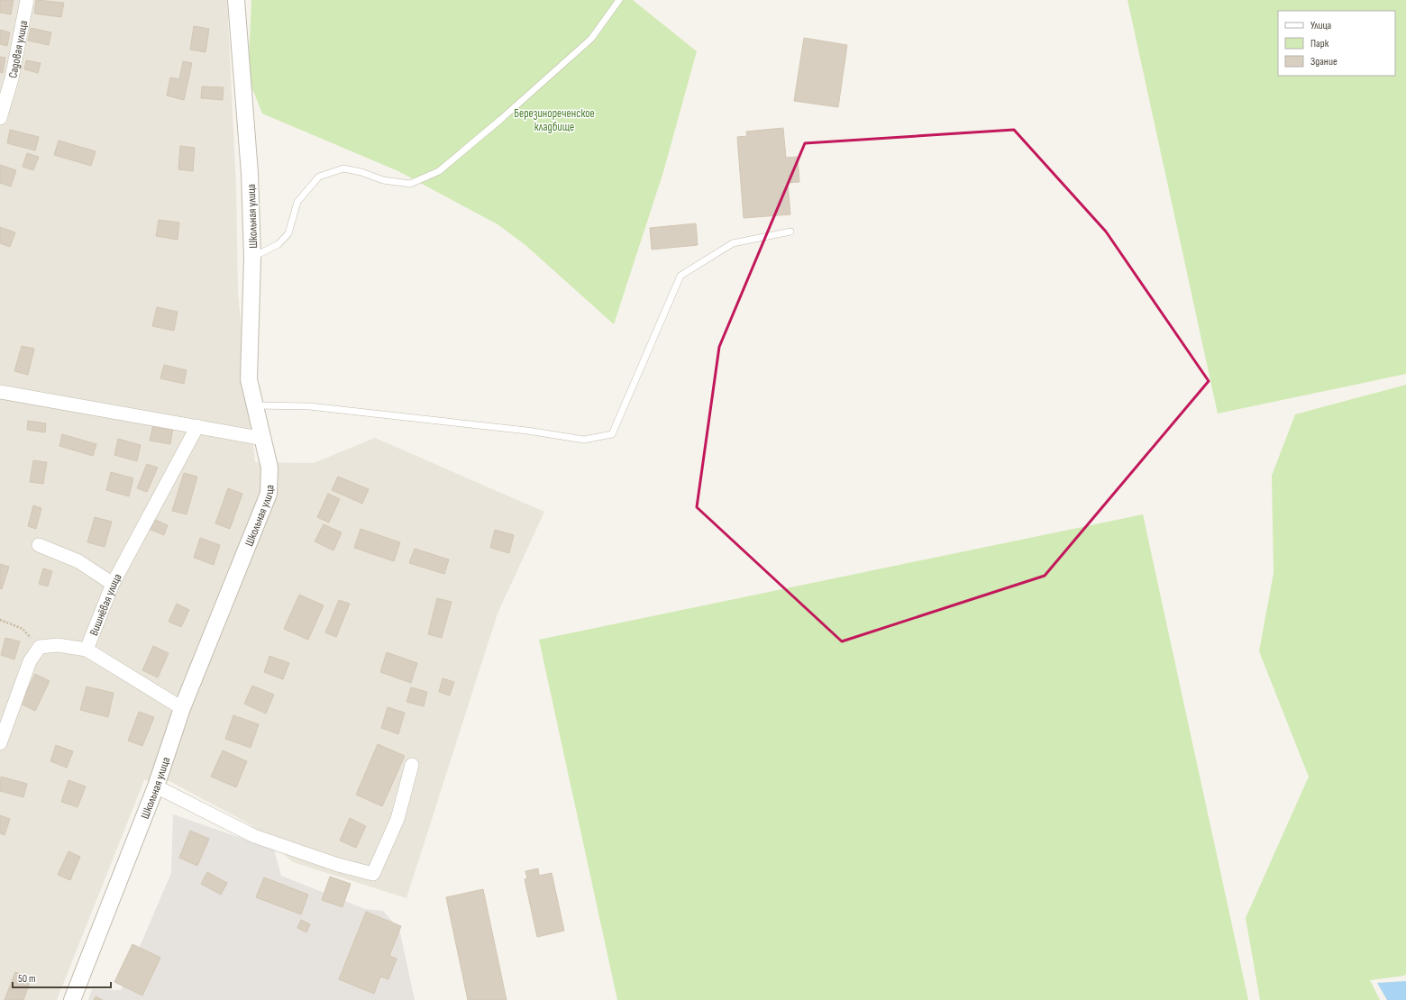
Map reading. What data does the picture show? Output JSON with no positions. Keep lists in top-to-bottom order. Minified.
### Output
{"streets":{"street":["Садовая улица","Школьная улица","Вишнёвая улица"]},"parks":["Березинореченское кладбище"],"legend":["Улица","Парк","Здание"],"scale_bar":"50 m"}
